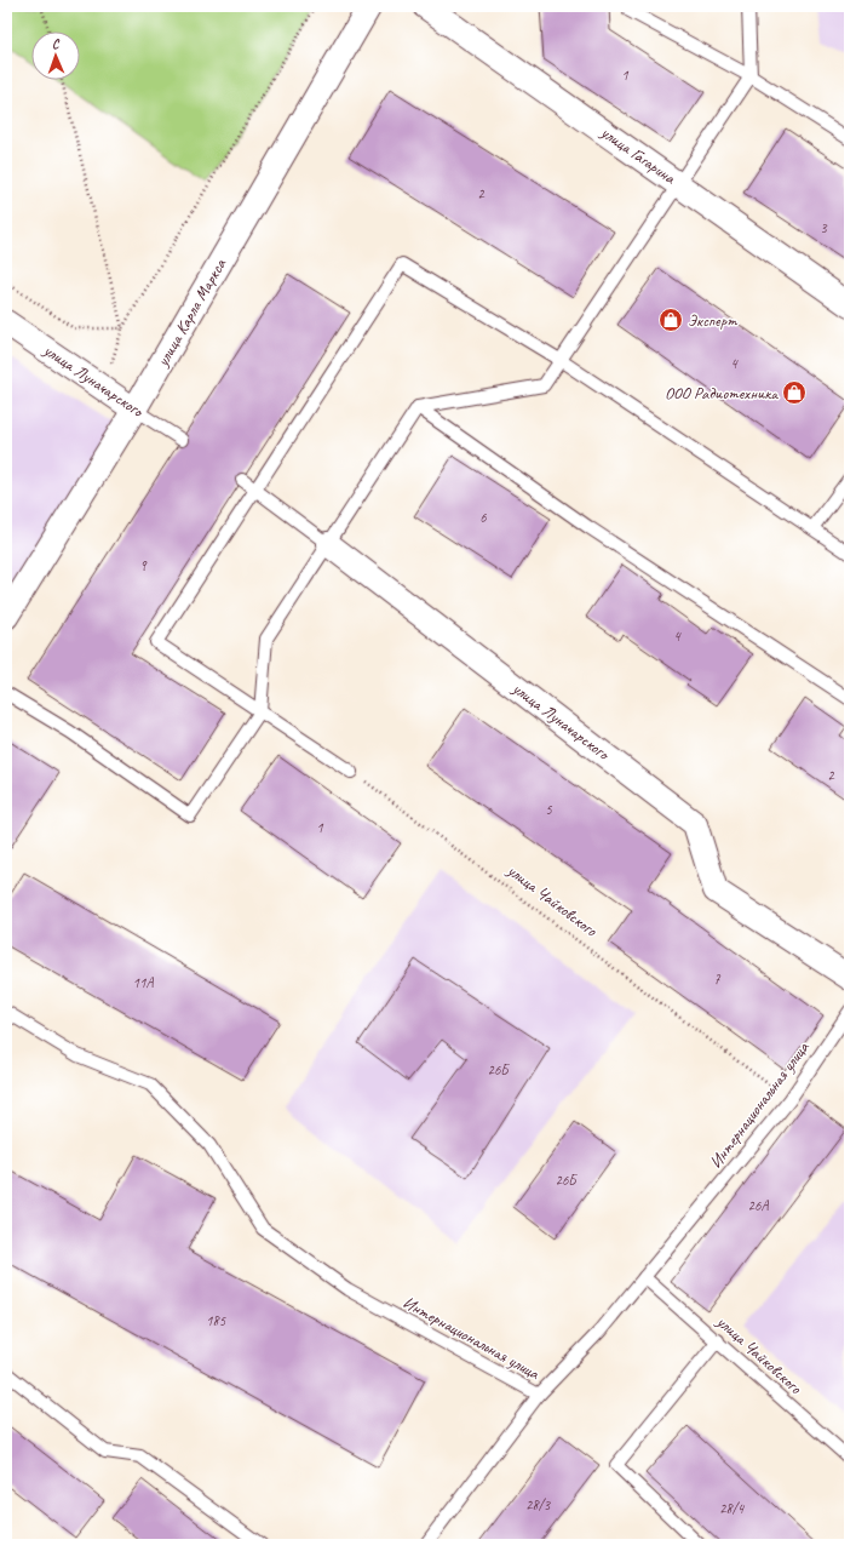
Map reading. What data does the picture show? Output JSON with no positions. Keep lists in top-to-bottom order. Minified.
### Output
{"streets":{"street":["улица Гагарина","улица Карла Маркса","улица Луначарского"],"lane":["улица Чайковского","Интернациональная улица"]},"crossings":[["улица Карла Маркса","улица Луначарского"],["улица Чайковского","Интернациональная улица"]],"places":{"shop":["Эксперт","ООО Радиотехника"]},"house_numbers":["1","2","3","4","6","9","4","2","5","1","7","11А","26Б","26Б","26А","185","28/3","28/4"],"north":"top"}
